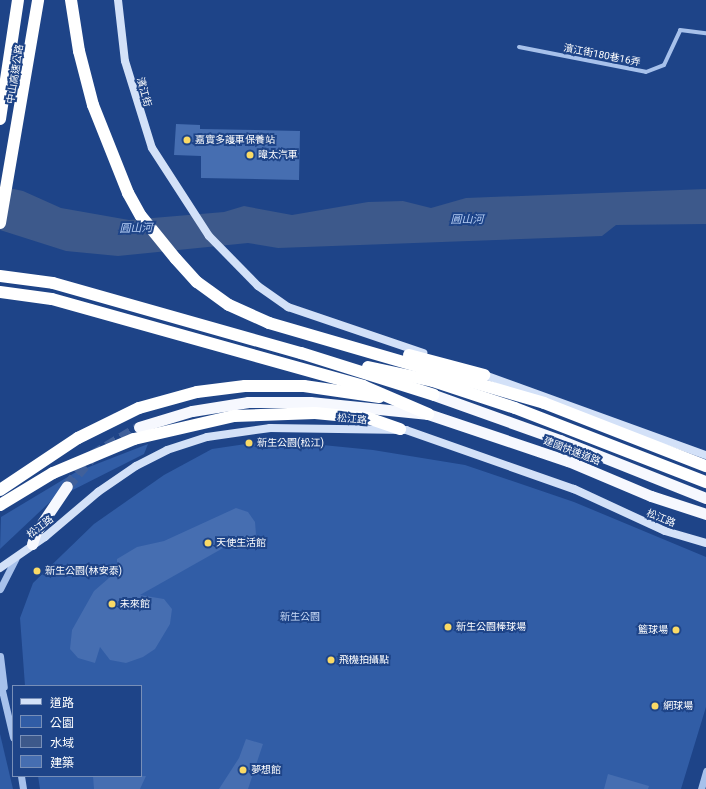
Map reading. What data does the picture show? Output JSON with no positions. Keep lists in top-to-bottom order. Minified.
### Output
{"streets":{"highway":["中山高速公路","建國快速道路"],"main road":["濱江街","松江路"],"street":["濱江街180巷16弄"]},"water":["圓山河"],"parks":["新生公園"],"places":["嘉實多護車保養站","暐太汽車","新生公園(松江)","天使生活館","新生公園(林安泰)","未來館","新生公園棒球場","籃球場","飛機拍攝點","網球場","夢想館"],"legend":["道路","公園","水域","建築"]}
